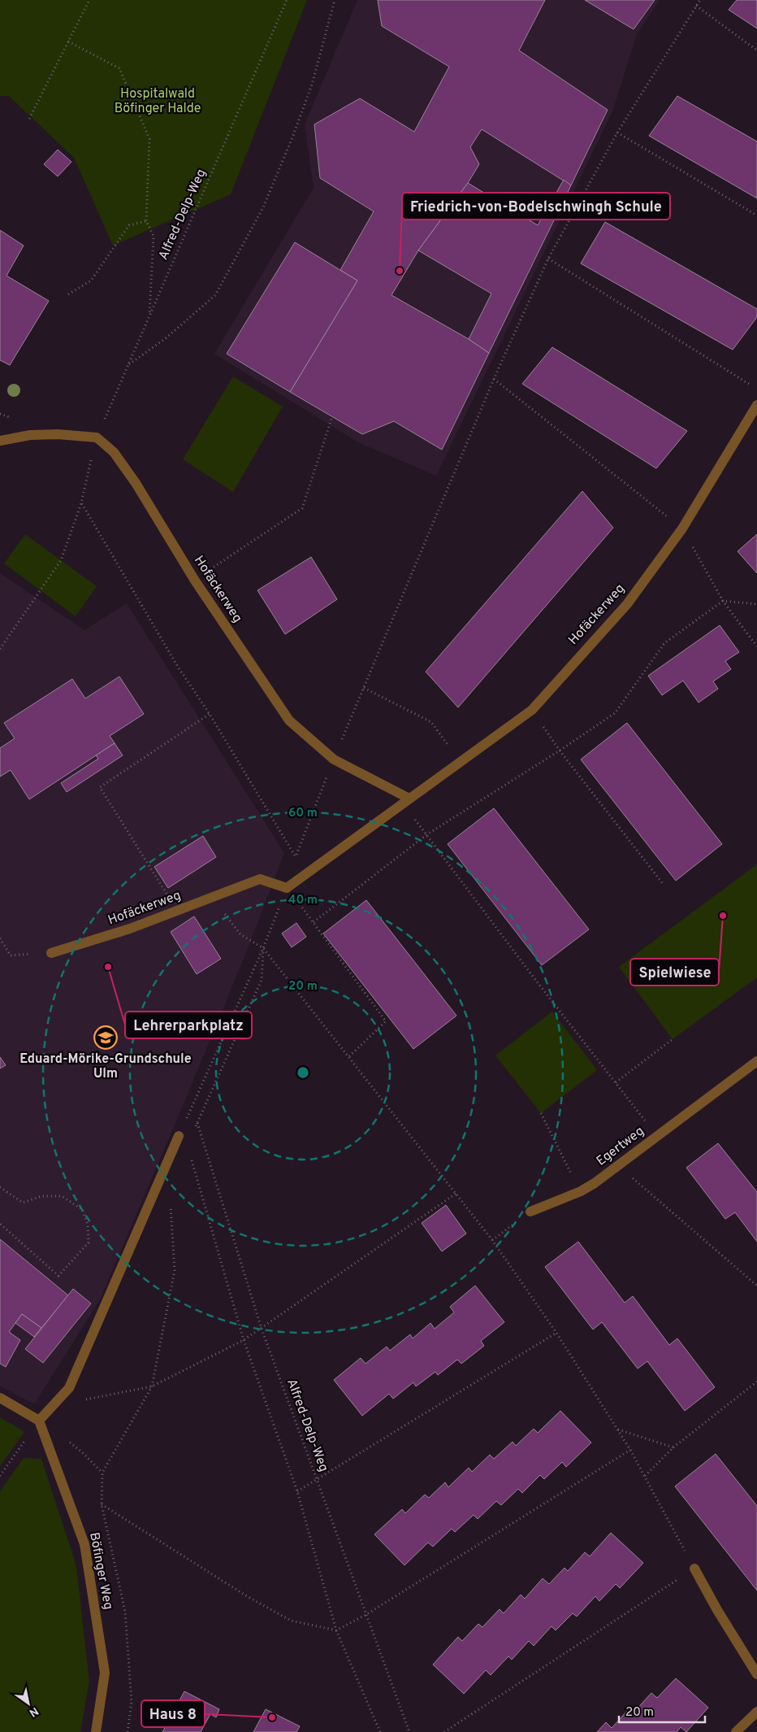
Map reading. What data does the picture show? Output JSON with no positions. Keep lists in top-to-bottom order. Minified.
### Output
{"streets":{"street":["Hofäckerweg","Egertweg","Böfinger Weg"],"path":["Alfred-Delp-Weg"]},"crossings":[["Alfred-Delp-Weg","Hofäckerweg"]],"parks":["Hospitalwald Böfinger Halde"],"places":{"other":["Friedrich-von-Bodelschwingh Schule","Spielwiese","Lehrerparkplatz","Haus 8"],"school or university":["Eduard-Mörike-Grundschule Ulm"]},"scale_bar":"20 m","north":"bottom right","rings":["60 m","40 m","20 m"]}
